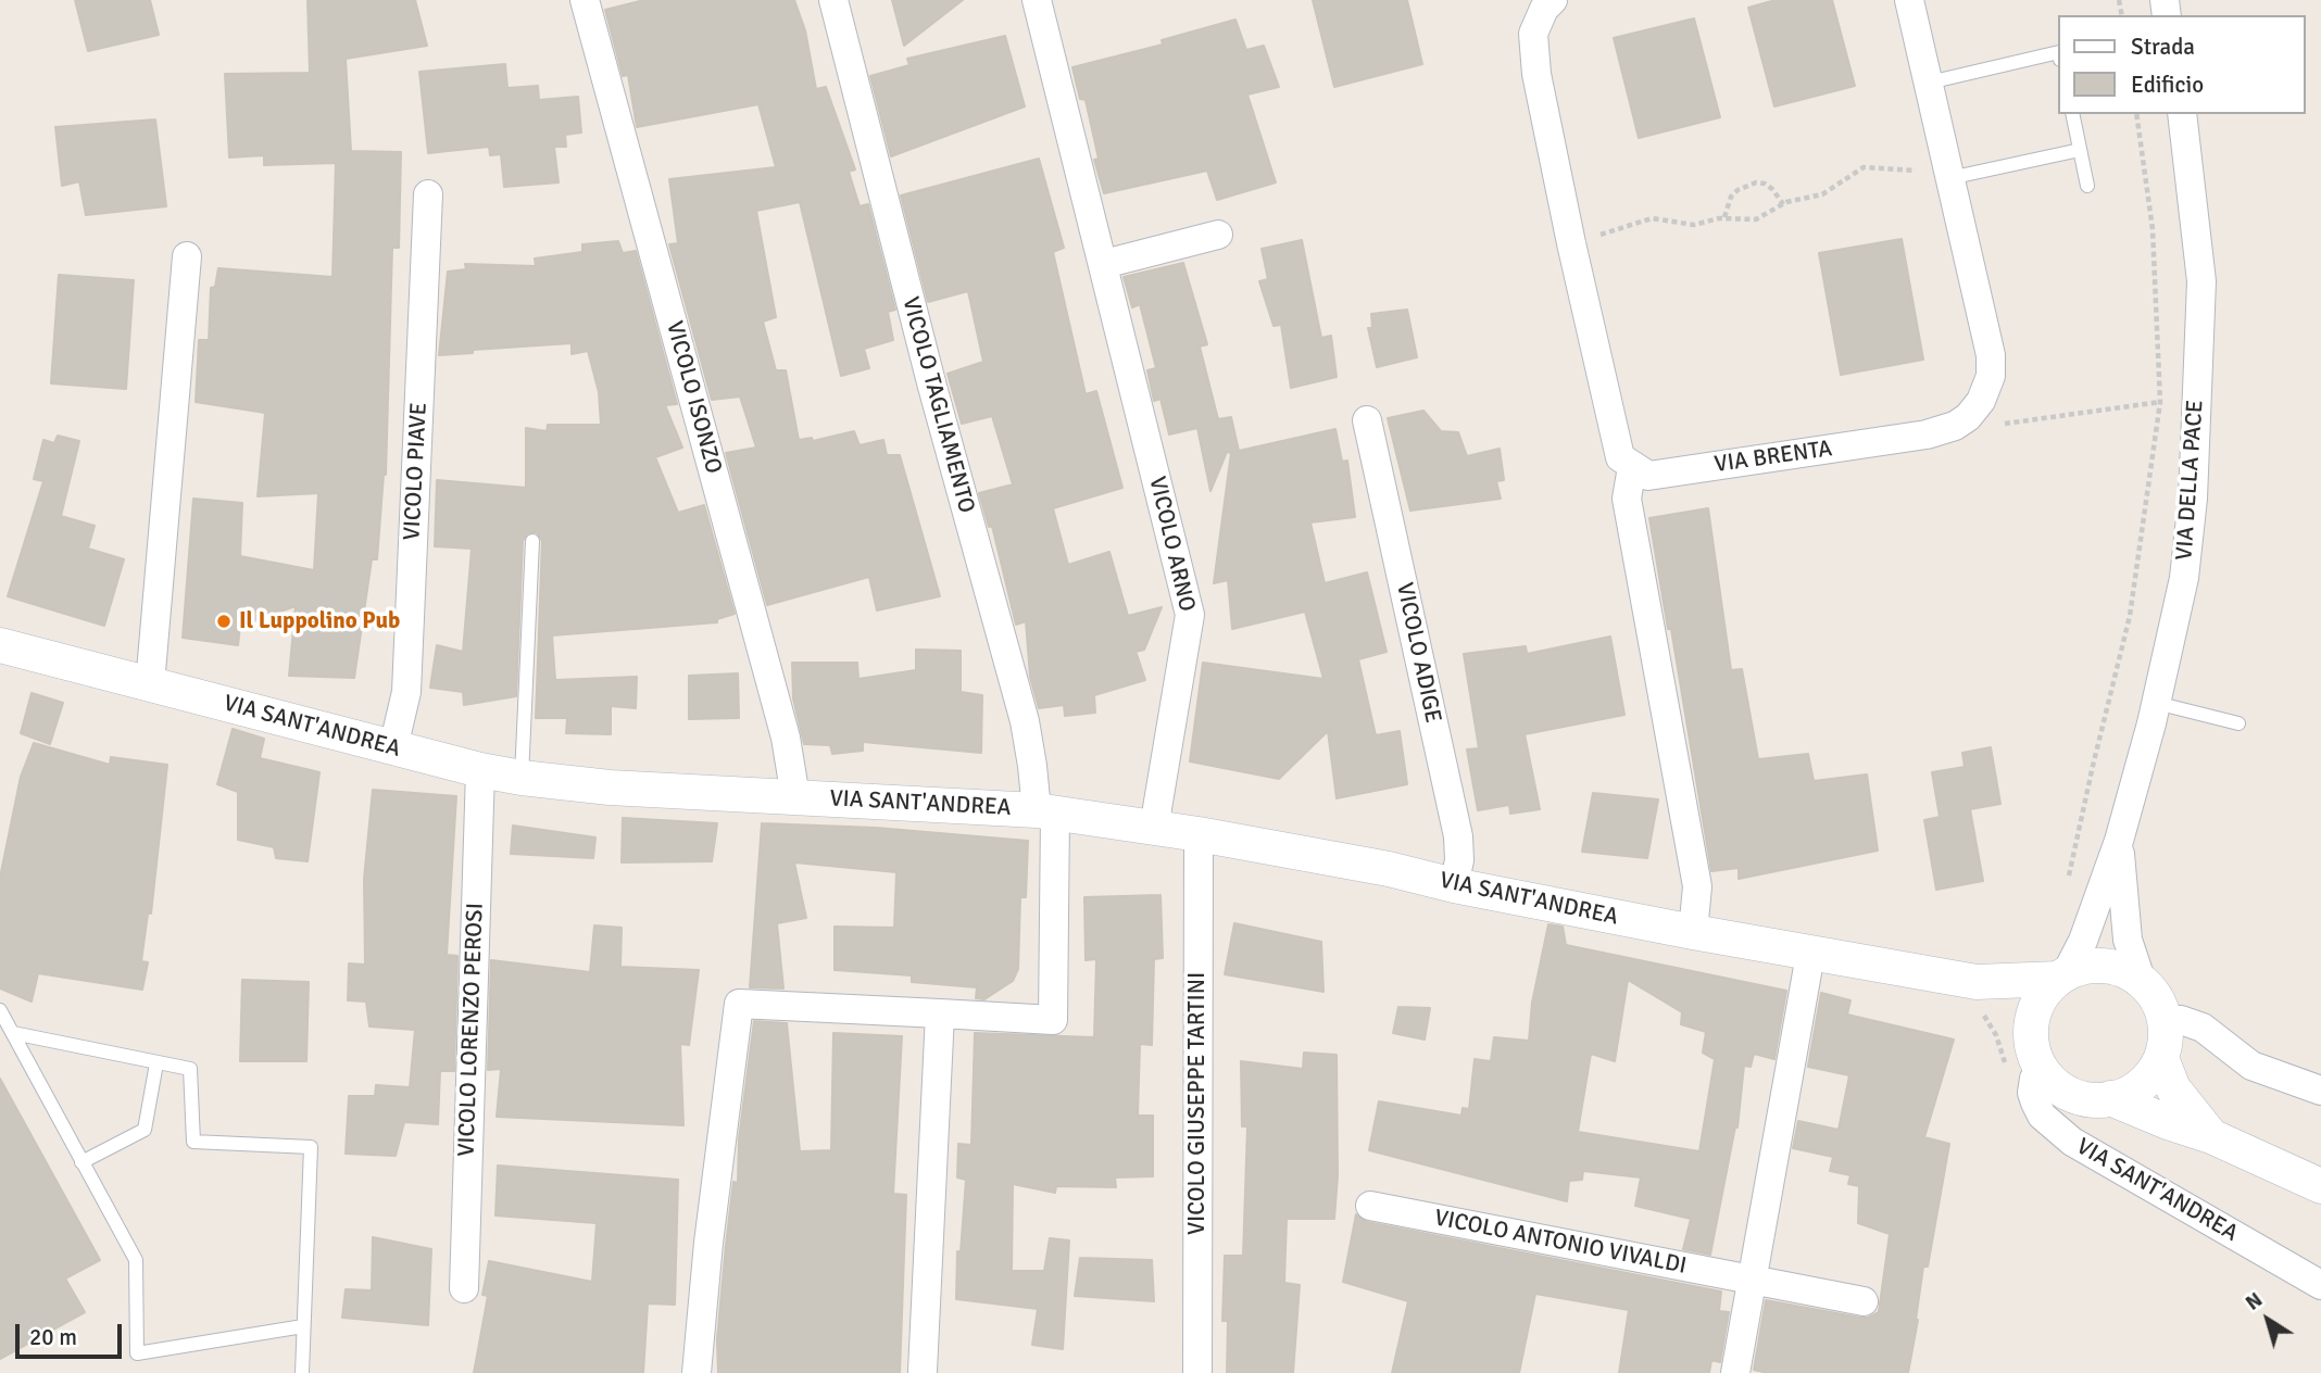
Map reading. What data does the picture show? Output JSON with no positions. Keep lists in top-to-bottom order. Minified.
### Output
{"streets":{"street":["VICOLO ISONZO","VICOLO TAGLIAMENTO","VIA BRENTA","VICOLO PIAVE","VIA DELLA PACE","VICOLO ARNO","VICOLO ADIGE","VIA SANT'ANDREA","VICOLO LORENZO PEROSI","VICOLO GIUSEPPE TARTINI","VICOLO ANTONIO VIVALDI"]},"crossings":[["VICOLO ISONZO","VIA SANT'ANDREA"],["VICOLO TAGLIAMENTO","VIA SANT'ANDREA"],["VICOLO PIAVE","VIA SANT'ANDREA"],["VIA DELLA PACE","VIA SANT'ANDREA"],["VICOLO ARNO","VIA SANT'ANDREA"],["VICOLO ADIGE","VIA SANT'ANDREA"],["VIA SANT'ANDREA","VICOLO LORENZO PEROSI"],["VIA SANT'ANDREA","VICOLO GIUSEPPE TARTINI"]],"places":["Il Luppolino Pub"],"legend":["Strada","Edificio"],"scale_bar":"20 m","north":"top left"}
